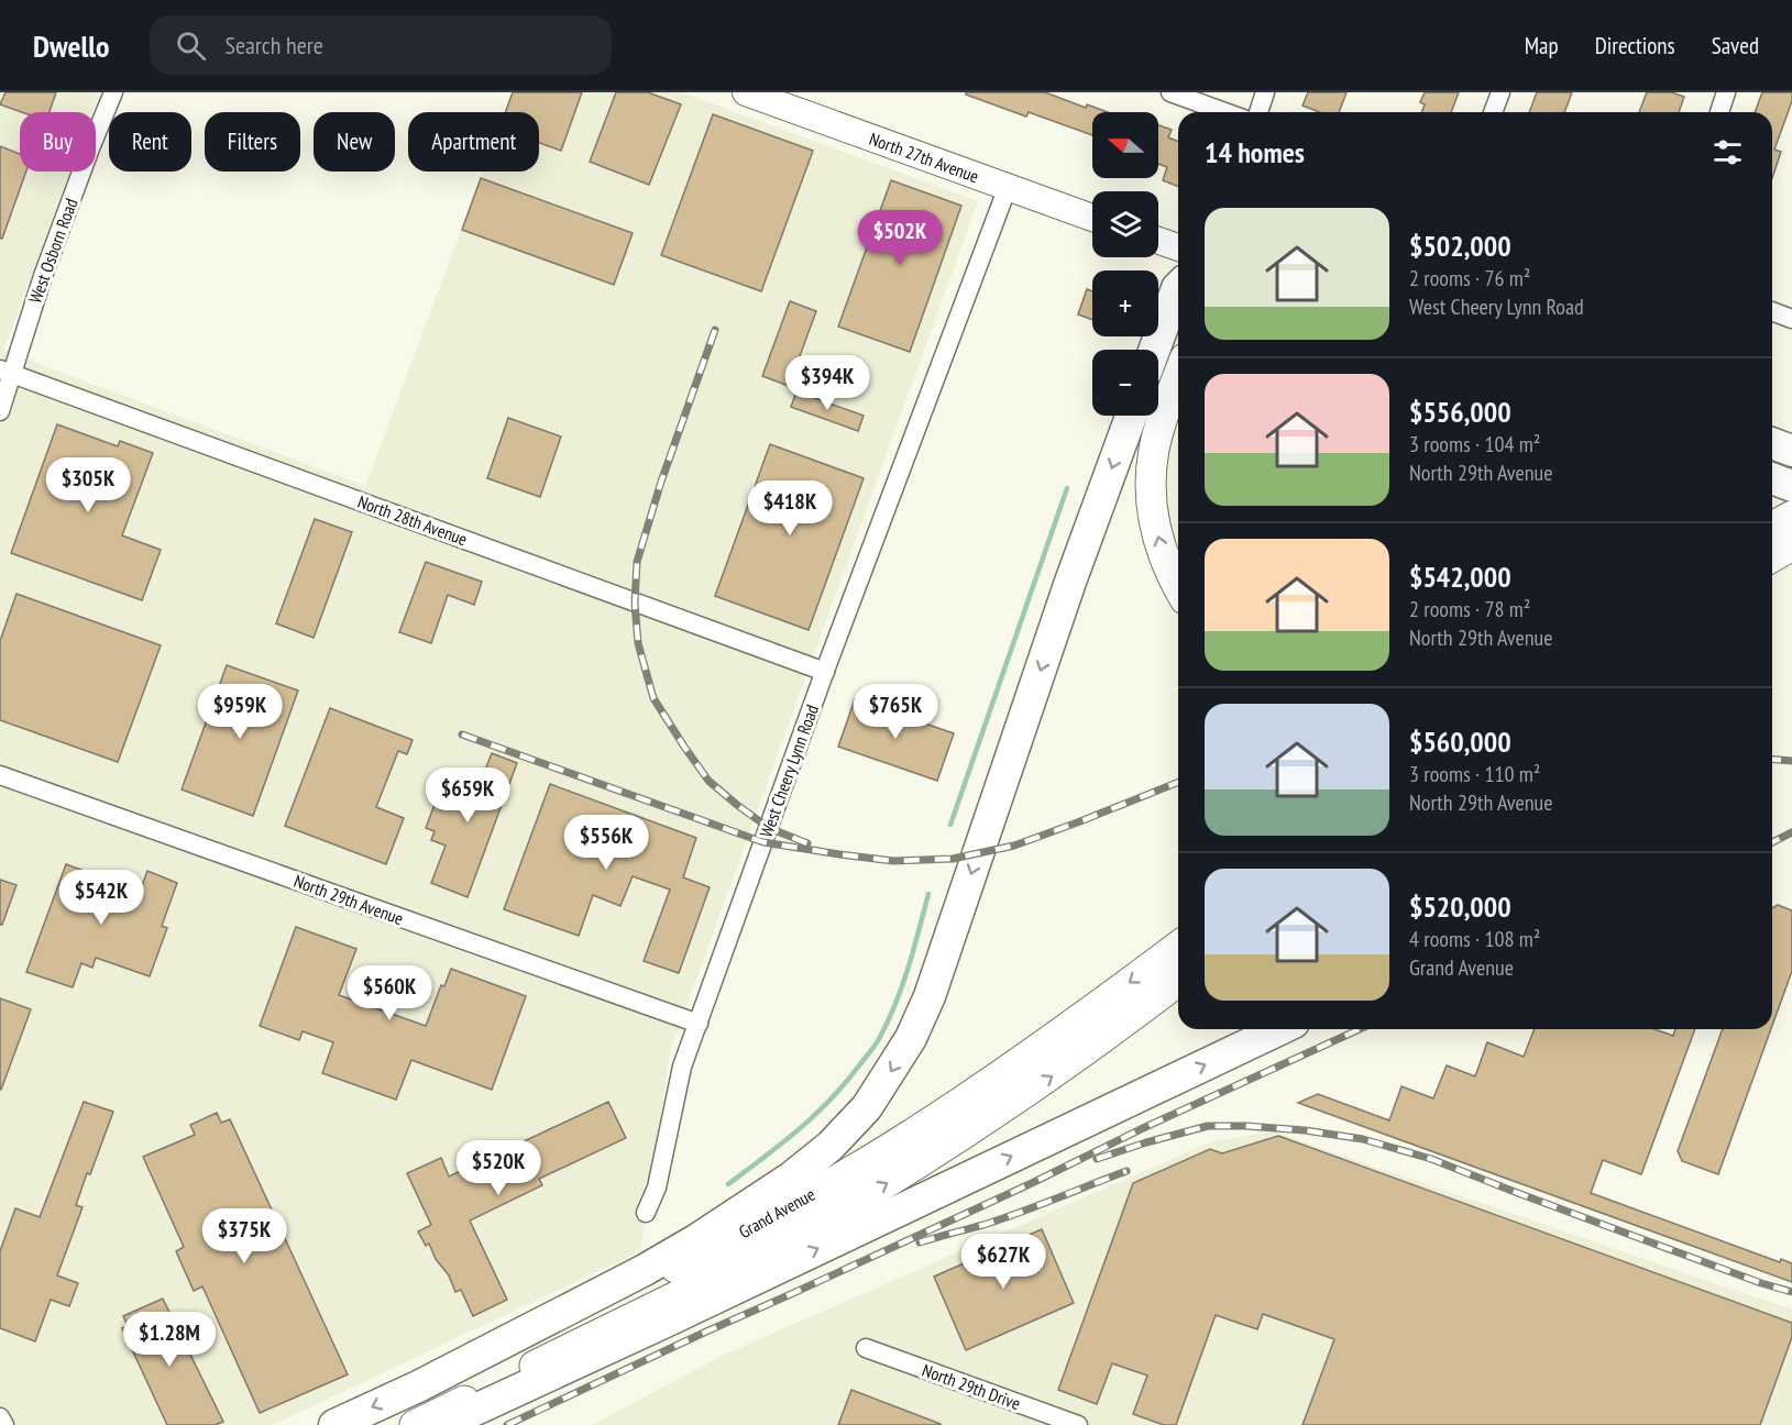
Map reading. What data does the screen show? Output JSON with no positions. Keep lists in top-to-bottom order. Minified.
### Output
{"streets":{"highway":["Grand Avenue"],"main road":["North 27th Avenue"],"street":["West Osborn Road","North 28th Avenue","West Cheery Lynn Road","North 29th Avenue","North 29th Drive"]},"crossings":[["North 27th Avenue","West Cheery Lynn Road"],["West Osborn Road","North 28th Avenue"],["North 28th Avenue","West Cheery Lynn Road"],["West Cheery Lynn Road","North 29th Avenue"]],"north":"left","page":{"header":"Dwello","search":"Search here","nav":["Map","Directions","Saved"],"map_buttons":["+","−"],"chip":["Buy","Rent","Filters","New","Apartment"],"heading":"14 homes","list":[{"name":"$502,000","note":"2 rooms · 76 m² · West Cheery Lynn Road"},{"name":"$556,000","note":"3 rooms · 104 m² · North 29th Avenue"},{"name":"$542,000","note":"2 rooms · 78 m² · North 29th Avenue"},{"name":"$560,000","note":"3 rooms · 110 m² · North 29th Avenue"},{"name":"$520,000","note":"4 rooms · 108 m² · Grand Avenue"}],"price":["$502K","$394K","$305K","$418K","$959K","$765K","$659K","$556K","$542K","$560K","$520K","$375K","$627K","$1.28M"]}}
